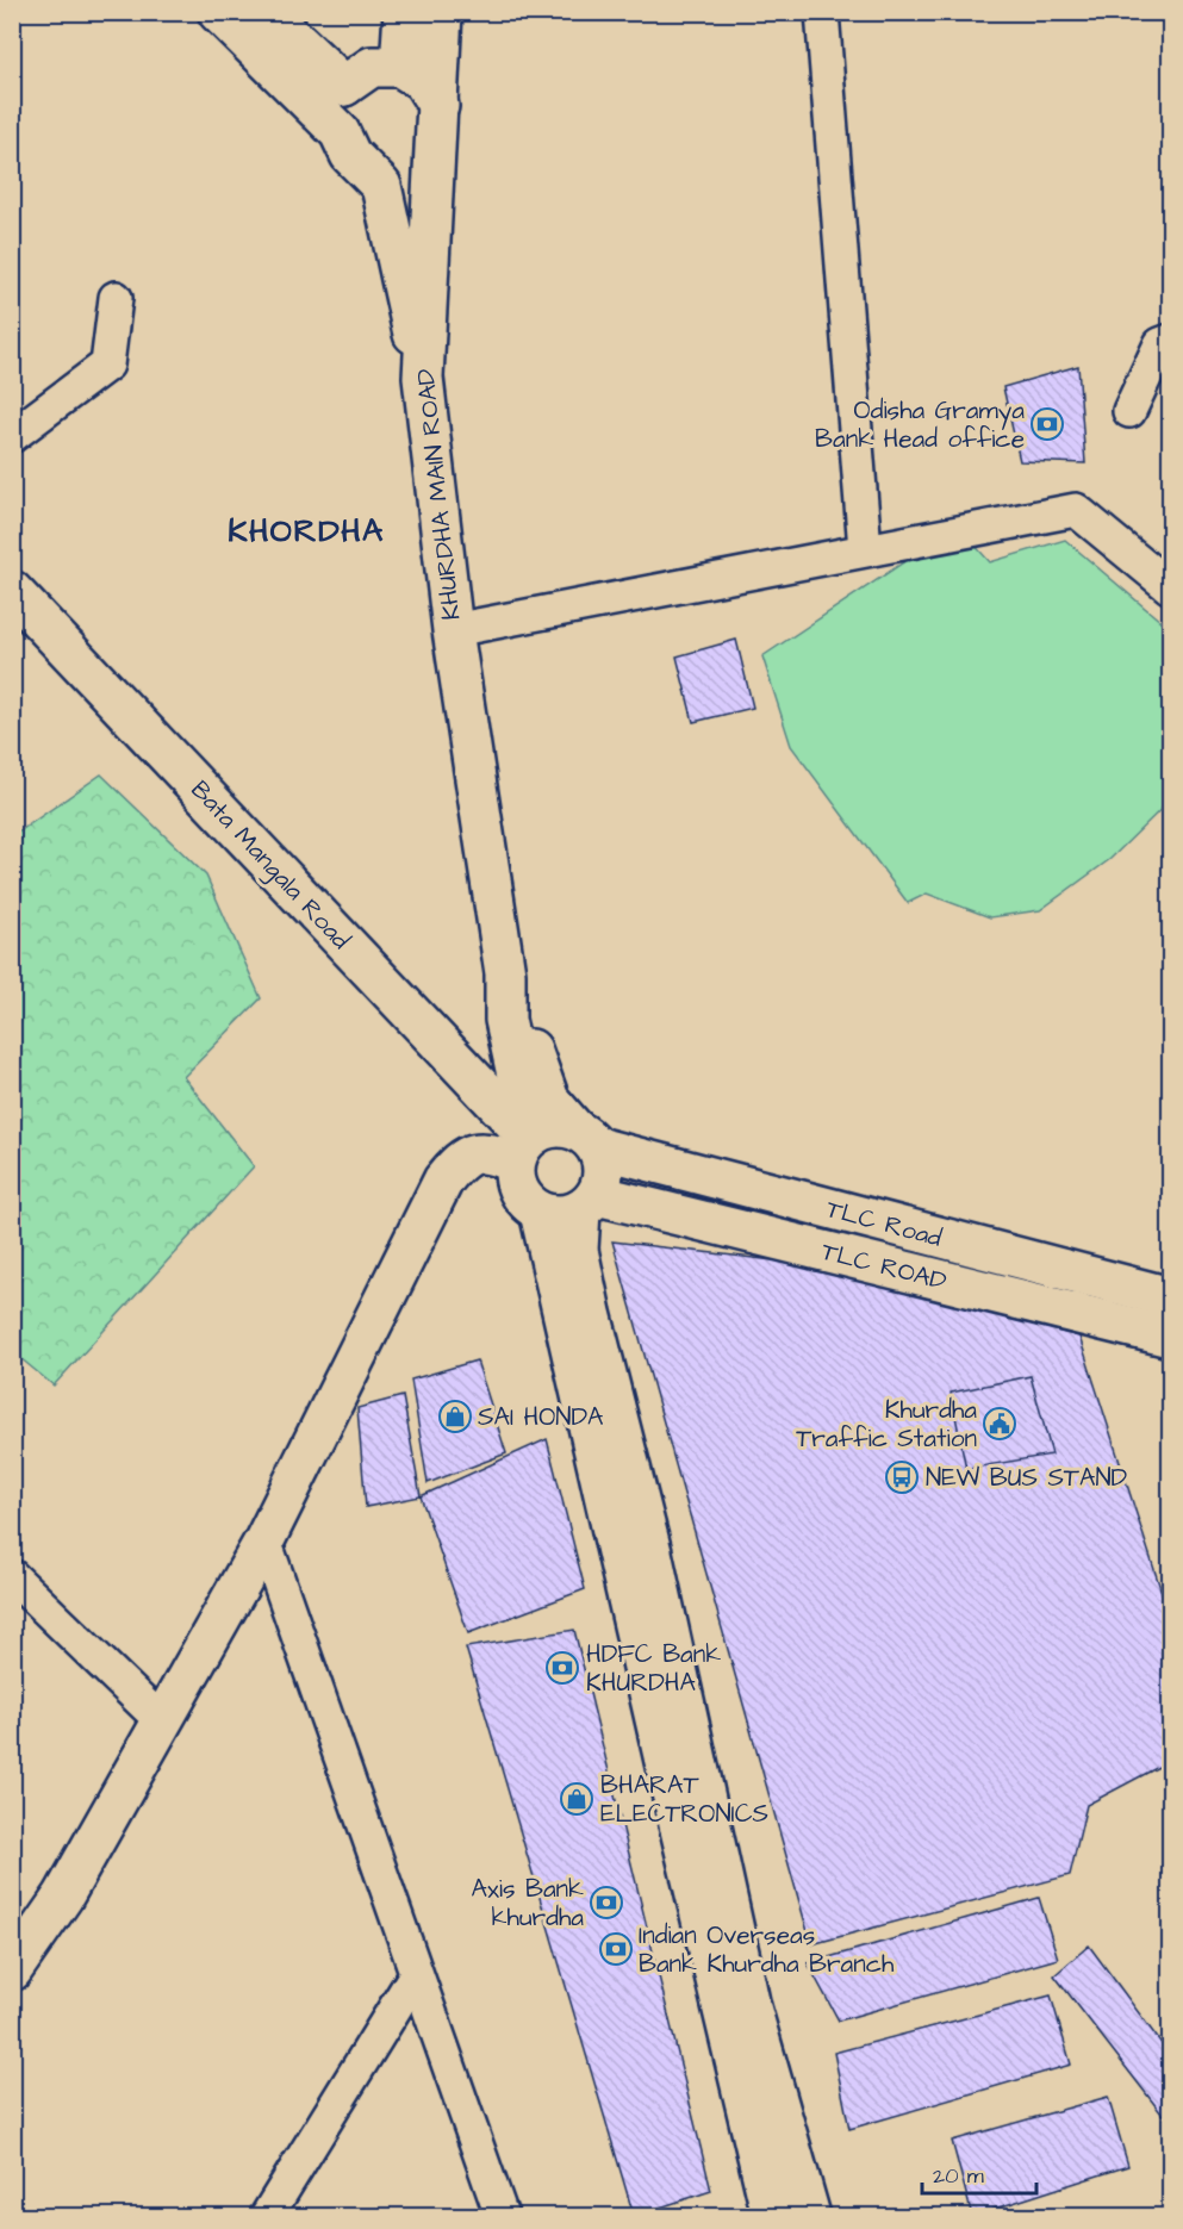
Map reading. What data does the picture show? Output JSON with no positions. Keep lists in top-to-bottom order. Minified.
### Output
{"streets":{"main road":["KHURDHA MAIN ROAD","Bata Mangala Road","TLC Road","TLC ROAD"]},"crossings":[["Bata Mangala Road","TLC Road"],["Bata Mangala Road","TLC ROAD"],["TLC Road","TLC ROAD"]],"districts":["KHORDHA"],"places":{"bank":["Odisha Gramya Bank Head office","HDFC Bank KHURDHA","Axis Bank khurdha","Indian Overseas Bank Khurdha Branch"],"shop":["SAI HONDA","BHARAT ELECTRONICS"],"public building":["Khurdha Traffic Station"],"bus stop":["NEW BUS STAND"]},"scale_bar":"20 m"}
